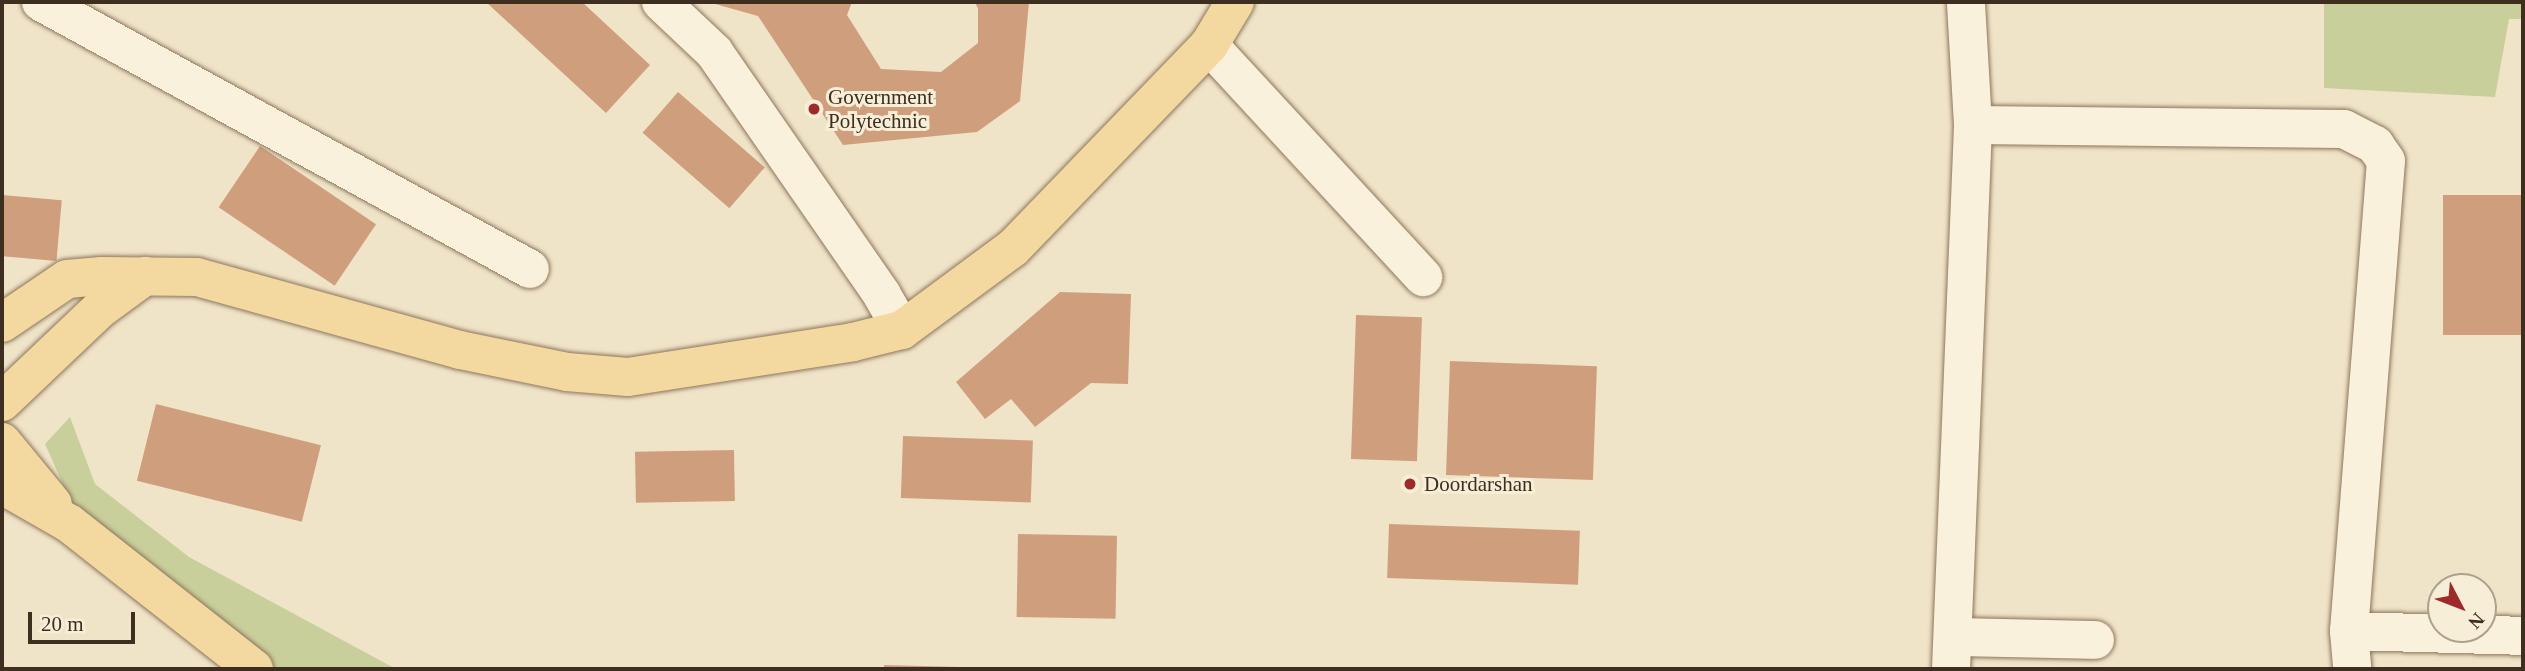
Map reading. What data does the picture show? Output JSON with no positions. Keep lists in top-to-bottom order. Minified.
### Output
{"places":["Government Polytechnic","Doordarshan"],"scale_bar":"20 m","north":"bottom right"}
